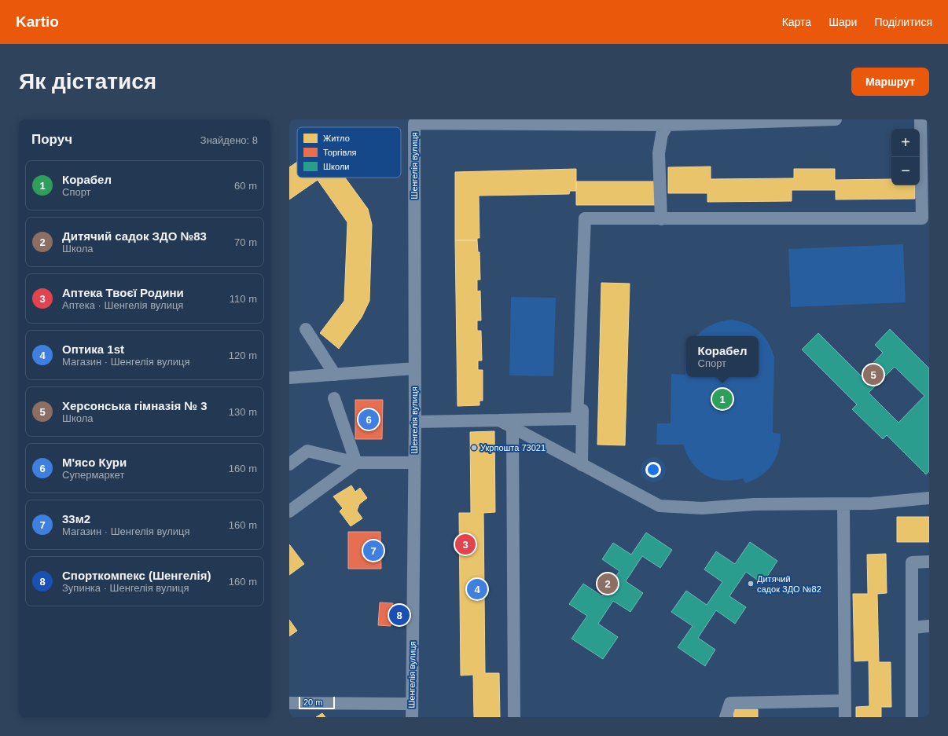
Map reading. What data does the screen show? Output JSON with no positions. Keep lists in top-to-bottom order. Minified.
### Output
{"streets":{"street":["Шенгелія вулиця"]},"places":["Укрпошта 73021","Дитячий садок ЗДО №82"],"legend":["Житло","Торгівля","Школи"],"scale_bar":"20 m","page":{"header":"Kartio","nav":["Карта","Шари","Поділитися"],"buttons":"Маршрут","title":"Як дістатися","heading":["Поруч","Знайдено: 8"],"map_buttons":["+","−"],"list":[{"mark":"1","name":"Корабел","note":"Спорт","value":"60 m"},{"mark":"2","name":"Дитячий садок ЗДО №83","note":"Школа","value":"70 m"},{"mark":"3","name":"Аптека Твоєї Родини","note":"Аптека · Шенгелія вулиця","value":"110 m"},{"mark":"4","name":"Оптика 1st","note":"Магазин · Шенгелія вулиця","value":"120 m"},{"mark":"5","name":"Херсонська гімназія № 3","note":"Школа","value":"130 m"},{"mark":"6","name":"М'ясо Кури","note":"Супермаркет","value":"160 m"},{"mark":"7","name":"33м2","note":"Магазин · Шенгелія вулиця","value":"160 m"},{"mark":"8","name":"Спорткомпекс (Шенгелія)","note":"Зупинка · Шенгелія вулиця","value":"160 m"}],"popup":["Корабел","Спорт"],"pins":["5","1","6","3","7","2","4","8"],"scale":"20 m"}}
